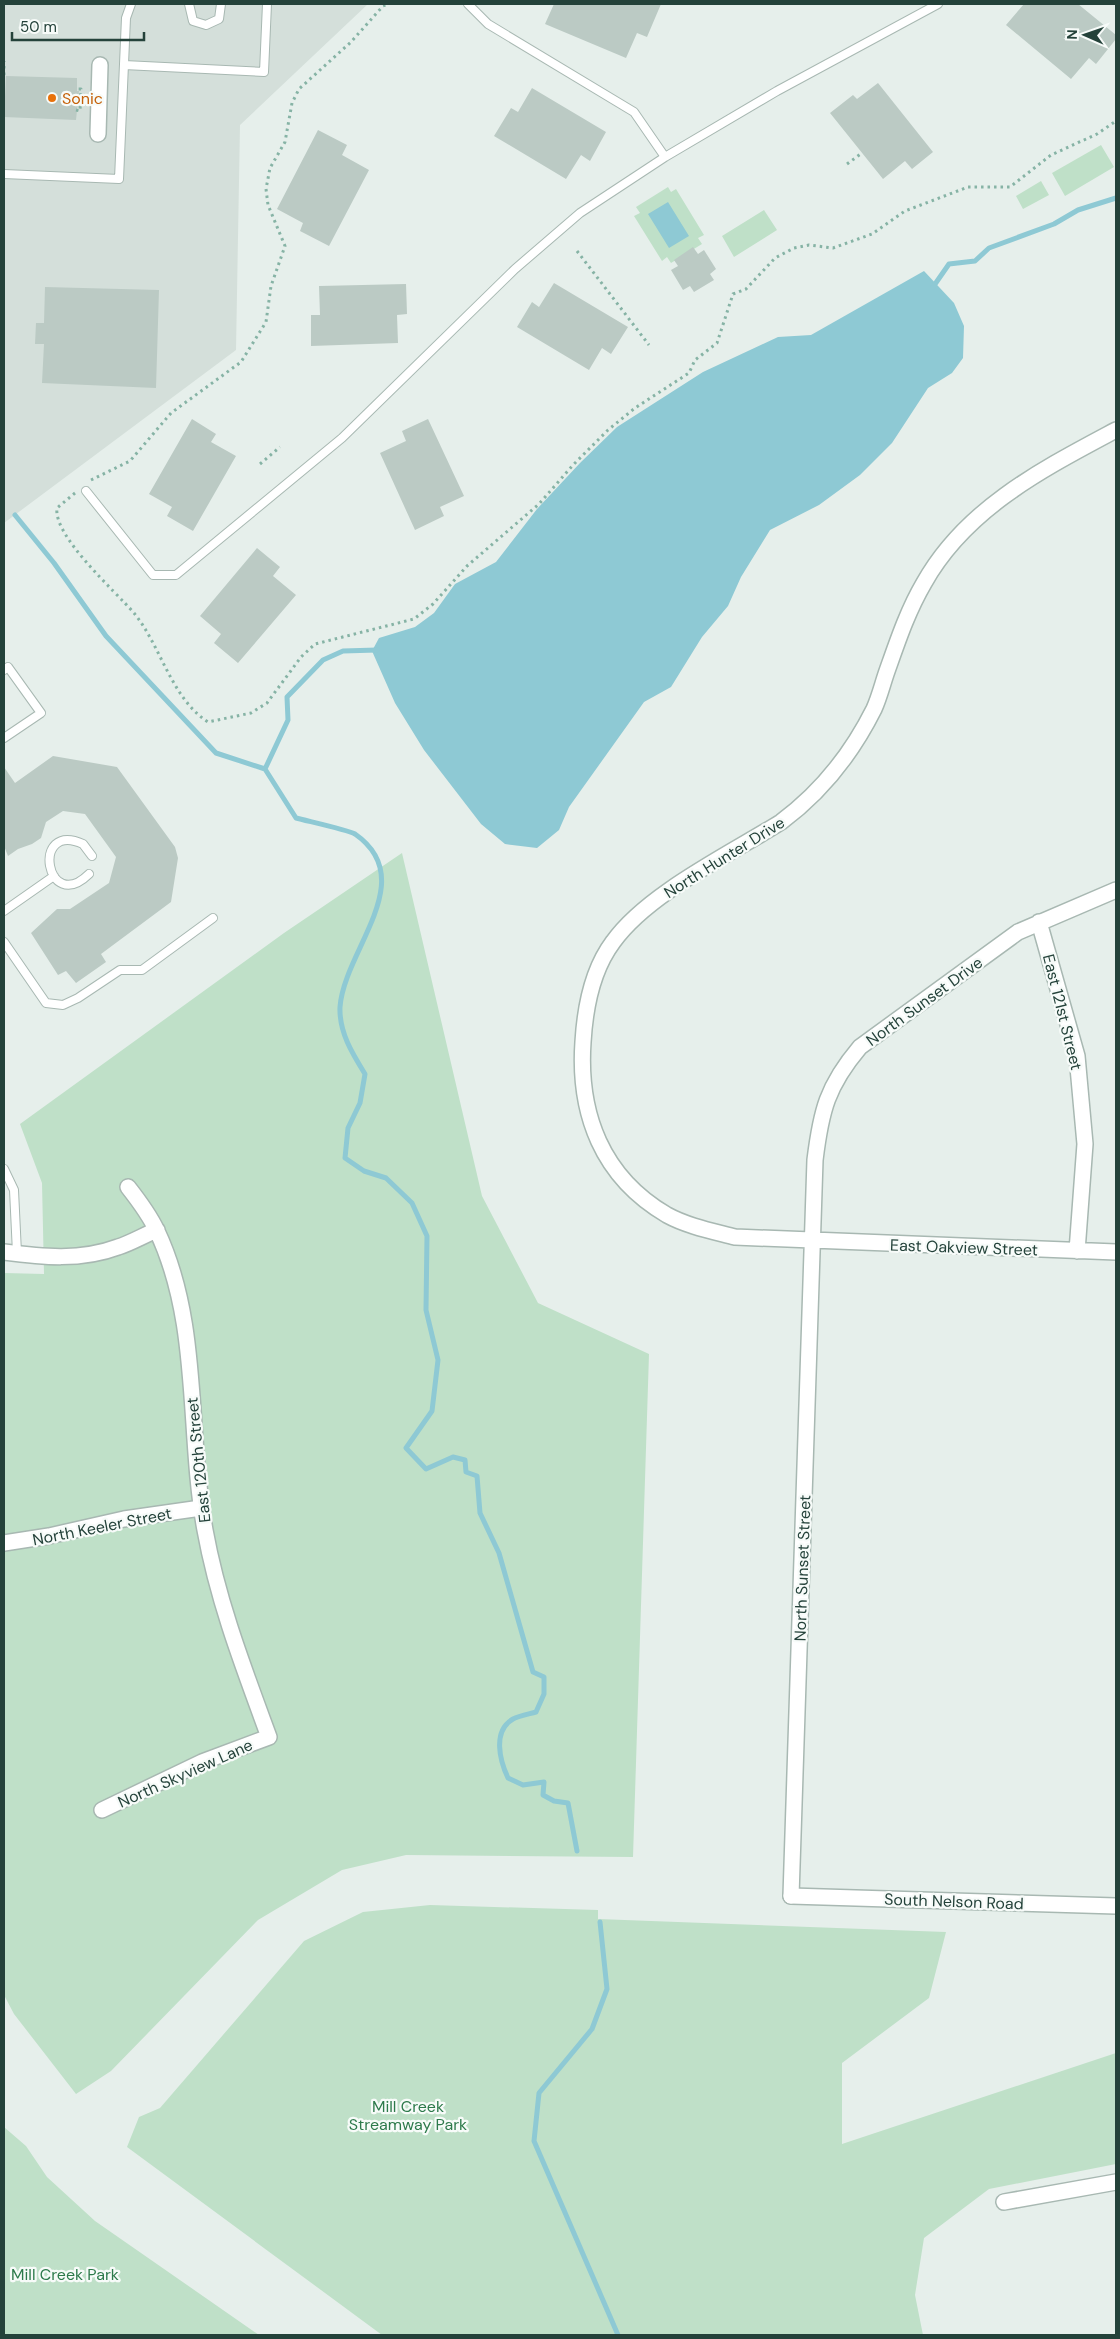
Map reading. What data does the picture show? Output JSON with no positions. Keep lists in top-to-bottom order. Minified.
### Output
{"streets":{"street":["North Hunter Drive","North Sunset Drive","East 121st Street","East Oakview Street","East 120th Street","North Keeler Street","North Sunset Street","North Skyview Lane","South Nelson Road"]},"crossings":[["North Hunter Drive","North Sunset Drive"],["North Hunter Drive","East Oakview Street"],["North Hunter Drive","North Sunset Street"],["North Sunset Drive","East 121st Street"],["North Sunset Drive","East Oakview Street"],["North Sunset Drive","North Sunset Street"],["East 121st Street","East Oakview Street"],["East Oakview Street","North Sunset Street"],["East 120th Street","North Keeler Street"],["East 120th Street","North Skyview Lane"],["North Sunset Street","South Nelson Road"]],"parks":["Mill Creek Streamway Park","Mill Creek Park"],"places":["Sonic"],"scale_bar":"50 m","north":"left"}
